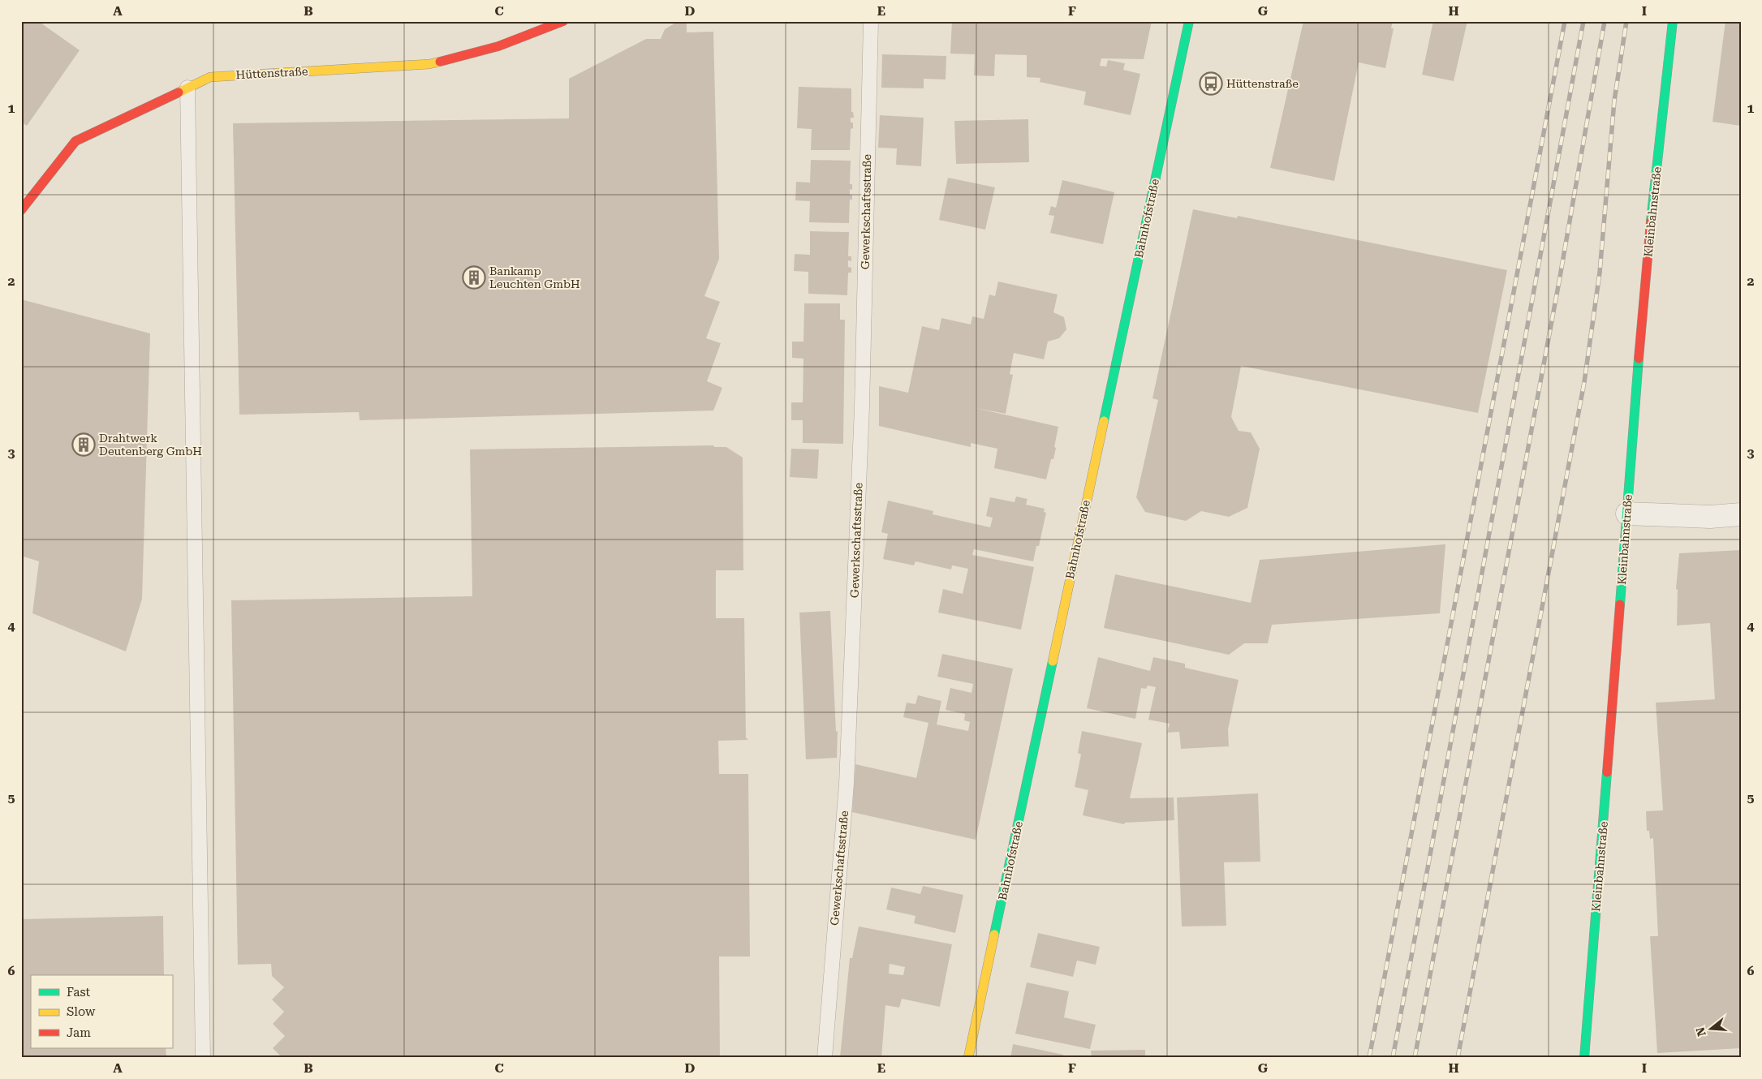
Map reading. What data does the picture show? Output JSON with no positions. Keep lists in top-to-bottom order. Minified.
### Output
{"streets":{"street":["Hüttenstraße","Kleinbahnstraße","Bahnhofstraße"],"lane":["Gewerkschaftsstraße"]},"places":{"bus stop":["Hüttenstraße"],"building":["Bankamp Leuchten GmbH","Drahtwerk Deutenberg GmbH"]},"legend":["Fast","Slow","Jam"],"north":"left","grid":{"columns":["A","B","C","D","E","F","G","H","I"],"rows":["1","2","3","4","5","6"]}}
